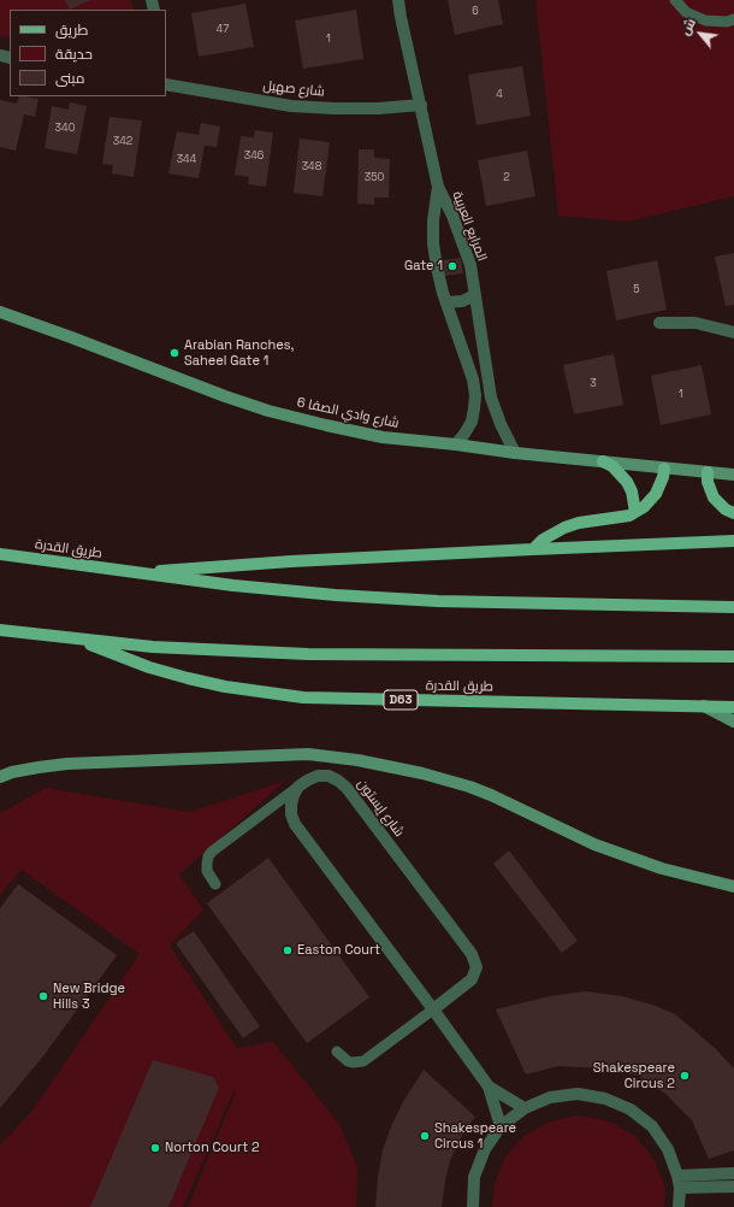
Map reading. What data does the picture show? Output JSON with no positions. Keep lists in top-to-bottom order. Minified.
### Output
{"streets":{"main road":["طريق القدرة","D63"],"street":["شارع صهيل","المرابع العربية","شارع وادي الصفا 6","شارع إيستون"]},"crossings":[["المرابع العربية","شارع وادي الصفا 6"]],"places":["Gate 1","Arabian Ranches, Saheel Gate 1","Easton Court","New Bridge Hills 3","Shakespeare Circus 2","Shakespeare Circus 1","Norton Court 2"],"house_numbers":["6","47","1","4","340","342","346","344","348","350","2","5","3","1"],"legend":["طريق","حديقة","مبنى"],"north":"top left"}
